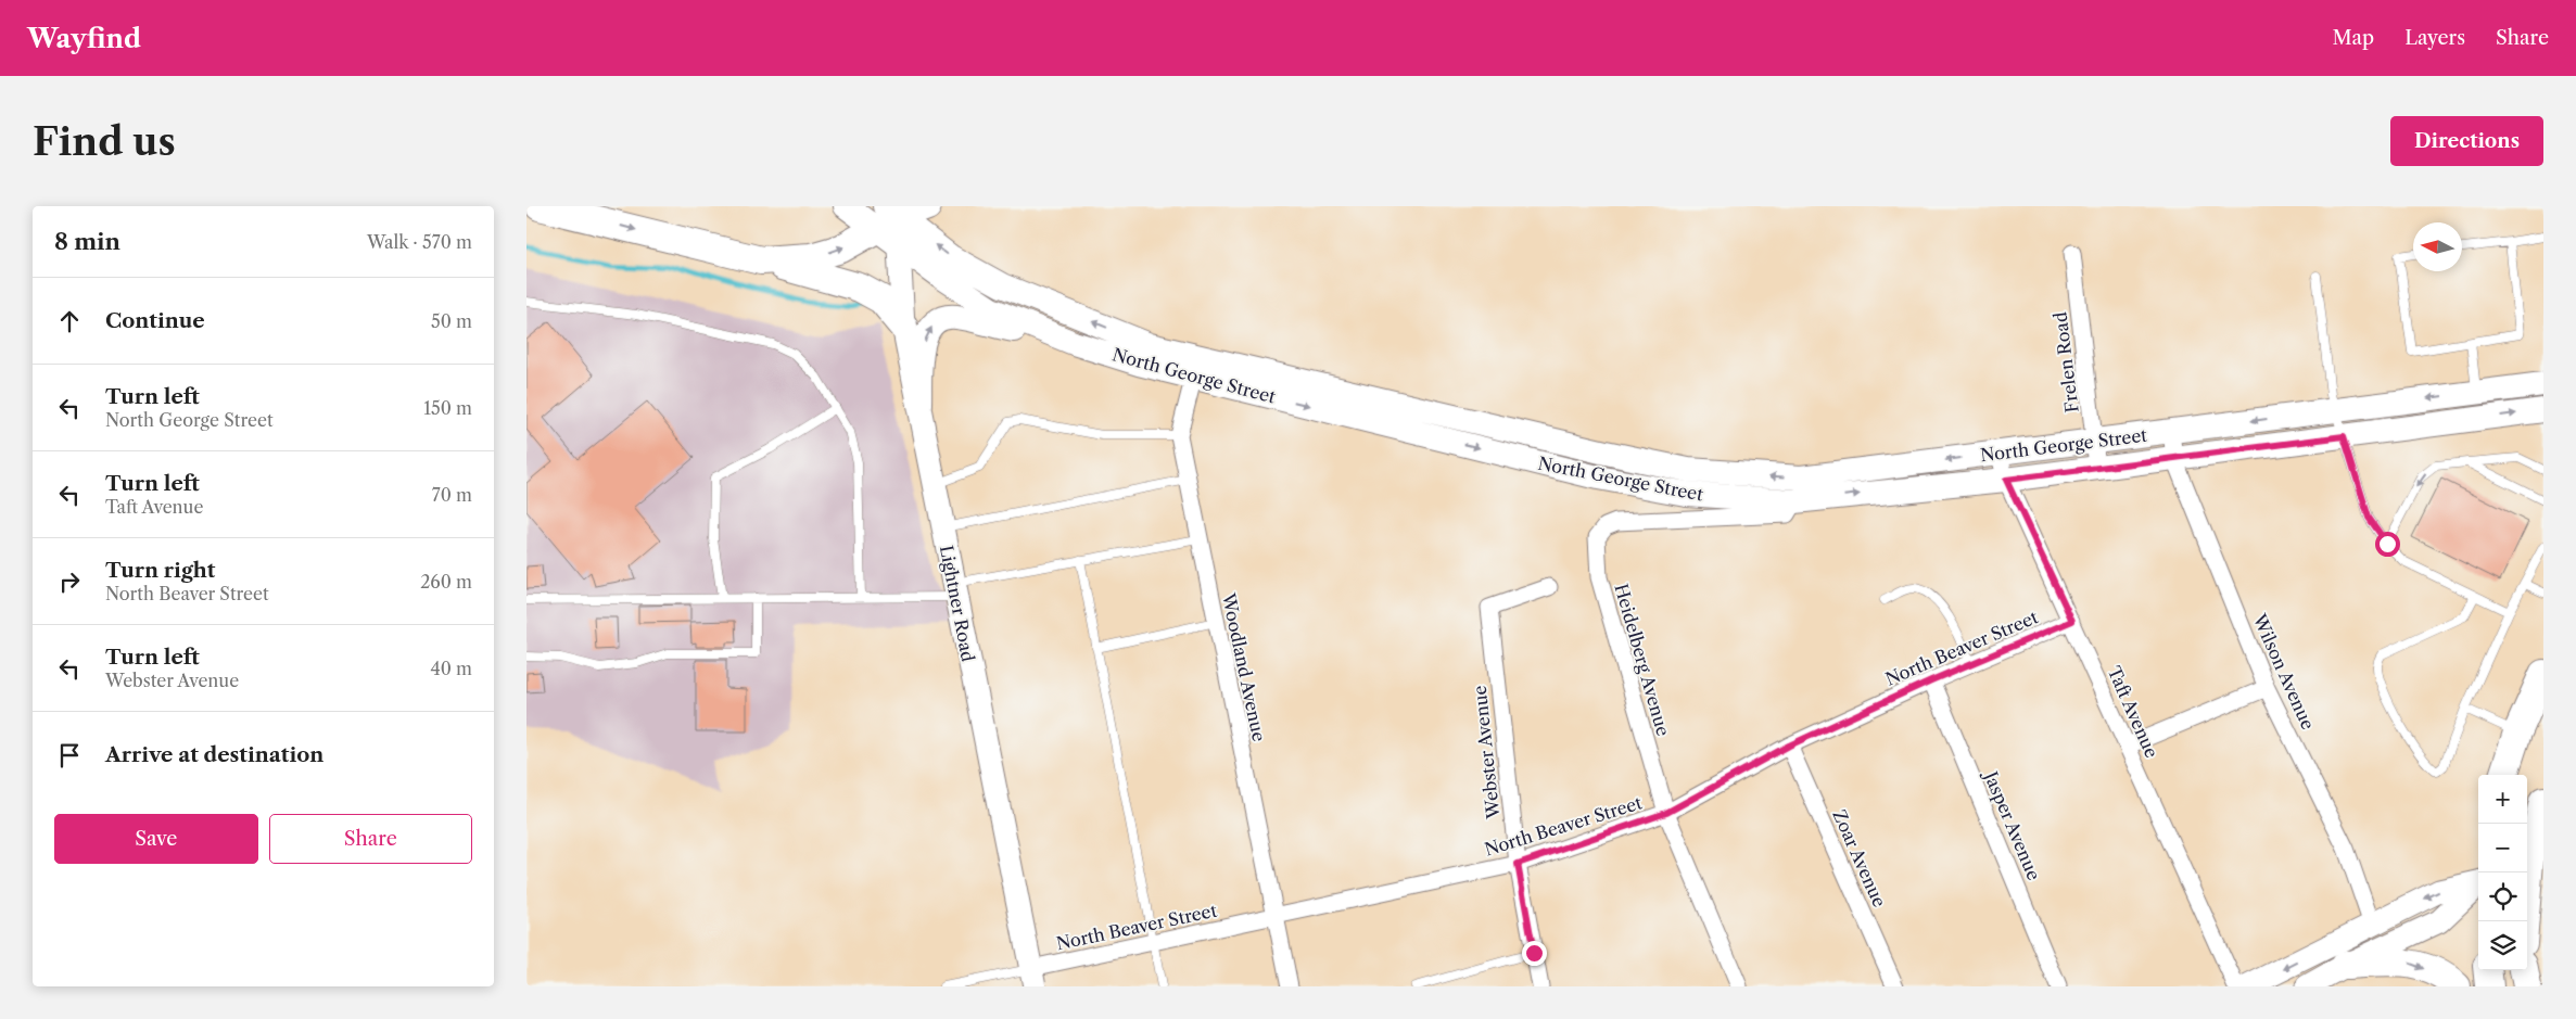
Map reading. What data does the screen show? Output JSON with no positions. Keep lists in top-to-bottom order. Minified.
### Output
{"streets":{"main road":["North George Street"],"street":["Frelen Road","Lightner Road","North Beaver Street","Heidelberg Avenue","Woodland Avenue","Wilson Avenue","Taft Avenue","Webster Avenue","Jasper Avenue","Zoar Avenue"]},"crossings":[["Frelen Road","North George Street"],["North George Street","Lightner Road"],["North George Street","Heidelberg Avenue"],["North George Street","Woodland Avenue"],["North George Street","Wilson Avenue"],["North George Street","Taft Avenue"],["Lightner Road","North Beaver Street"],["North Beaver Street","Heidelberg Avenue"],["North Beaver Street","Woodland Avenue"],["North Beaver Street","Taft Avenue"],["North Beaver Street","Webster Avenue"],["North Beaver Street","Jasper Avenue"],["North Beaver Street","Zoar Avenue"]],"north":"left","page":{"header":"Wayfind","nav":["Map","Layers","Share"],"buttons":["Directions",["Save","Share"]],"title":"Find us","heading":["8 min","Walk · 570 m"],"list":[["Continue","50 m"],["Turn left","North George Street","150 m"],["Turn left","Taft Avenue","70 m"],["Turn right","North Beaver Street","260 m"],["Turn left","Webster Avenue","40 m"],"Arrive at destination"],"map_buttons":["+","−"]}}
